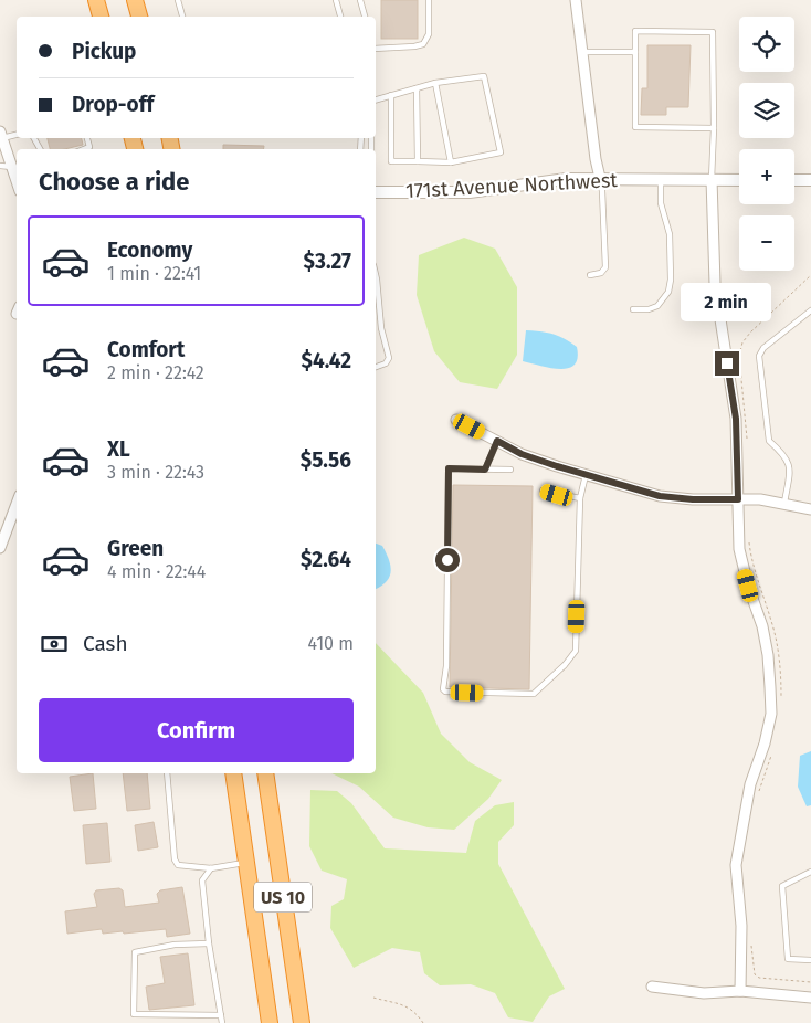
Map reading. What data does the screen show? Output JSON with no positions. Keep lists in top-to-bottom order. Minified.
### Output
{"streets":{"highway":["US 10"],"street":["171st Avenue Northwest"]},"page":{"map_buttons":["+","−"],"banner":["Pickup","Drop-off"],"heading":"Choose a ride","list":[{"name":"Economy","note":"1 min · 22:41","value":"$3.27"},{"name":"Comfort","note":"2 min · 22:42","value":"$4.42"},{"name":"XL","note":"3 min · 22:43","value":"$5.56"},{"name":"Green","note":"4 min · 22:44","value":"$2.64"}],"bubble":"2 min","pay":["Cash","410 m"],"buttons":"Confirm"}}
